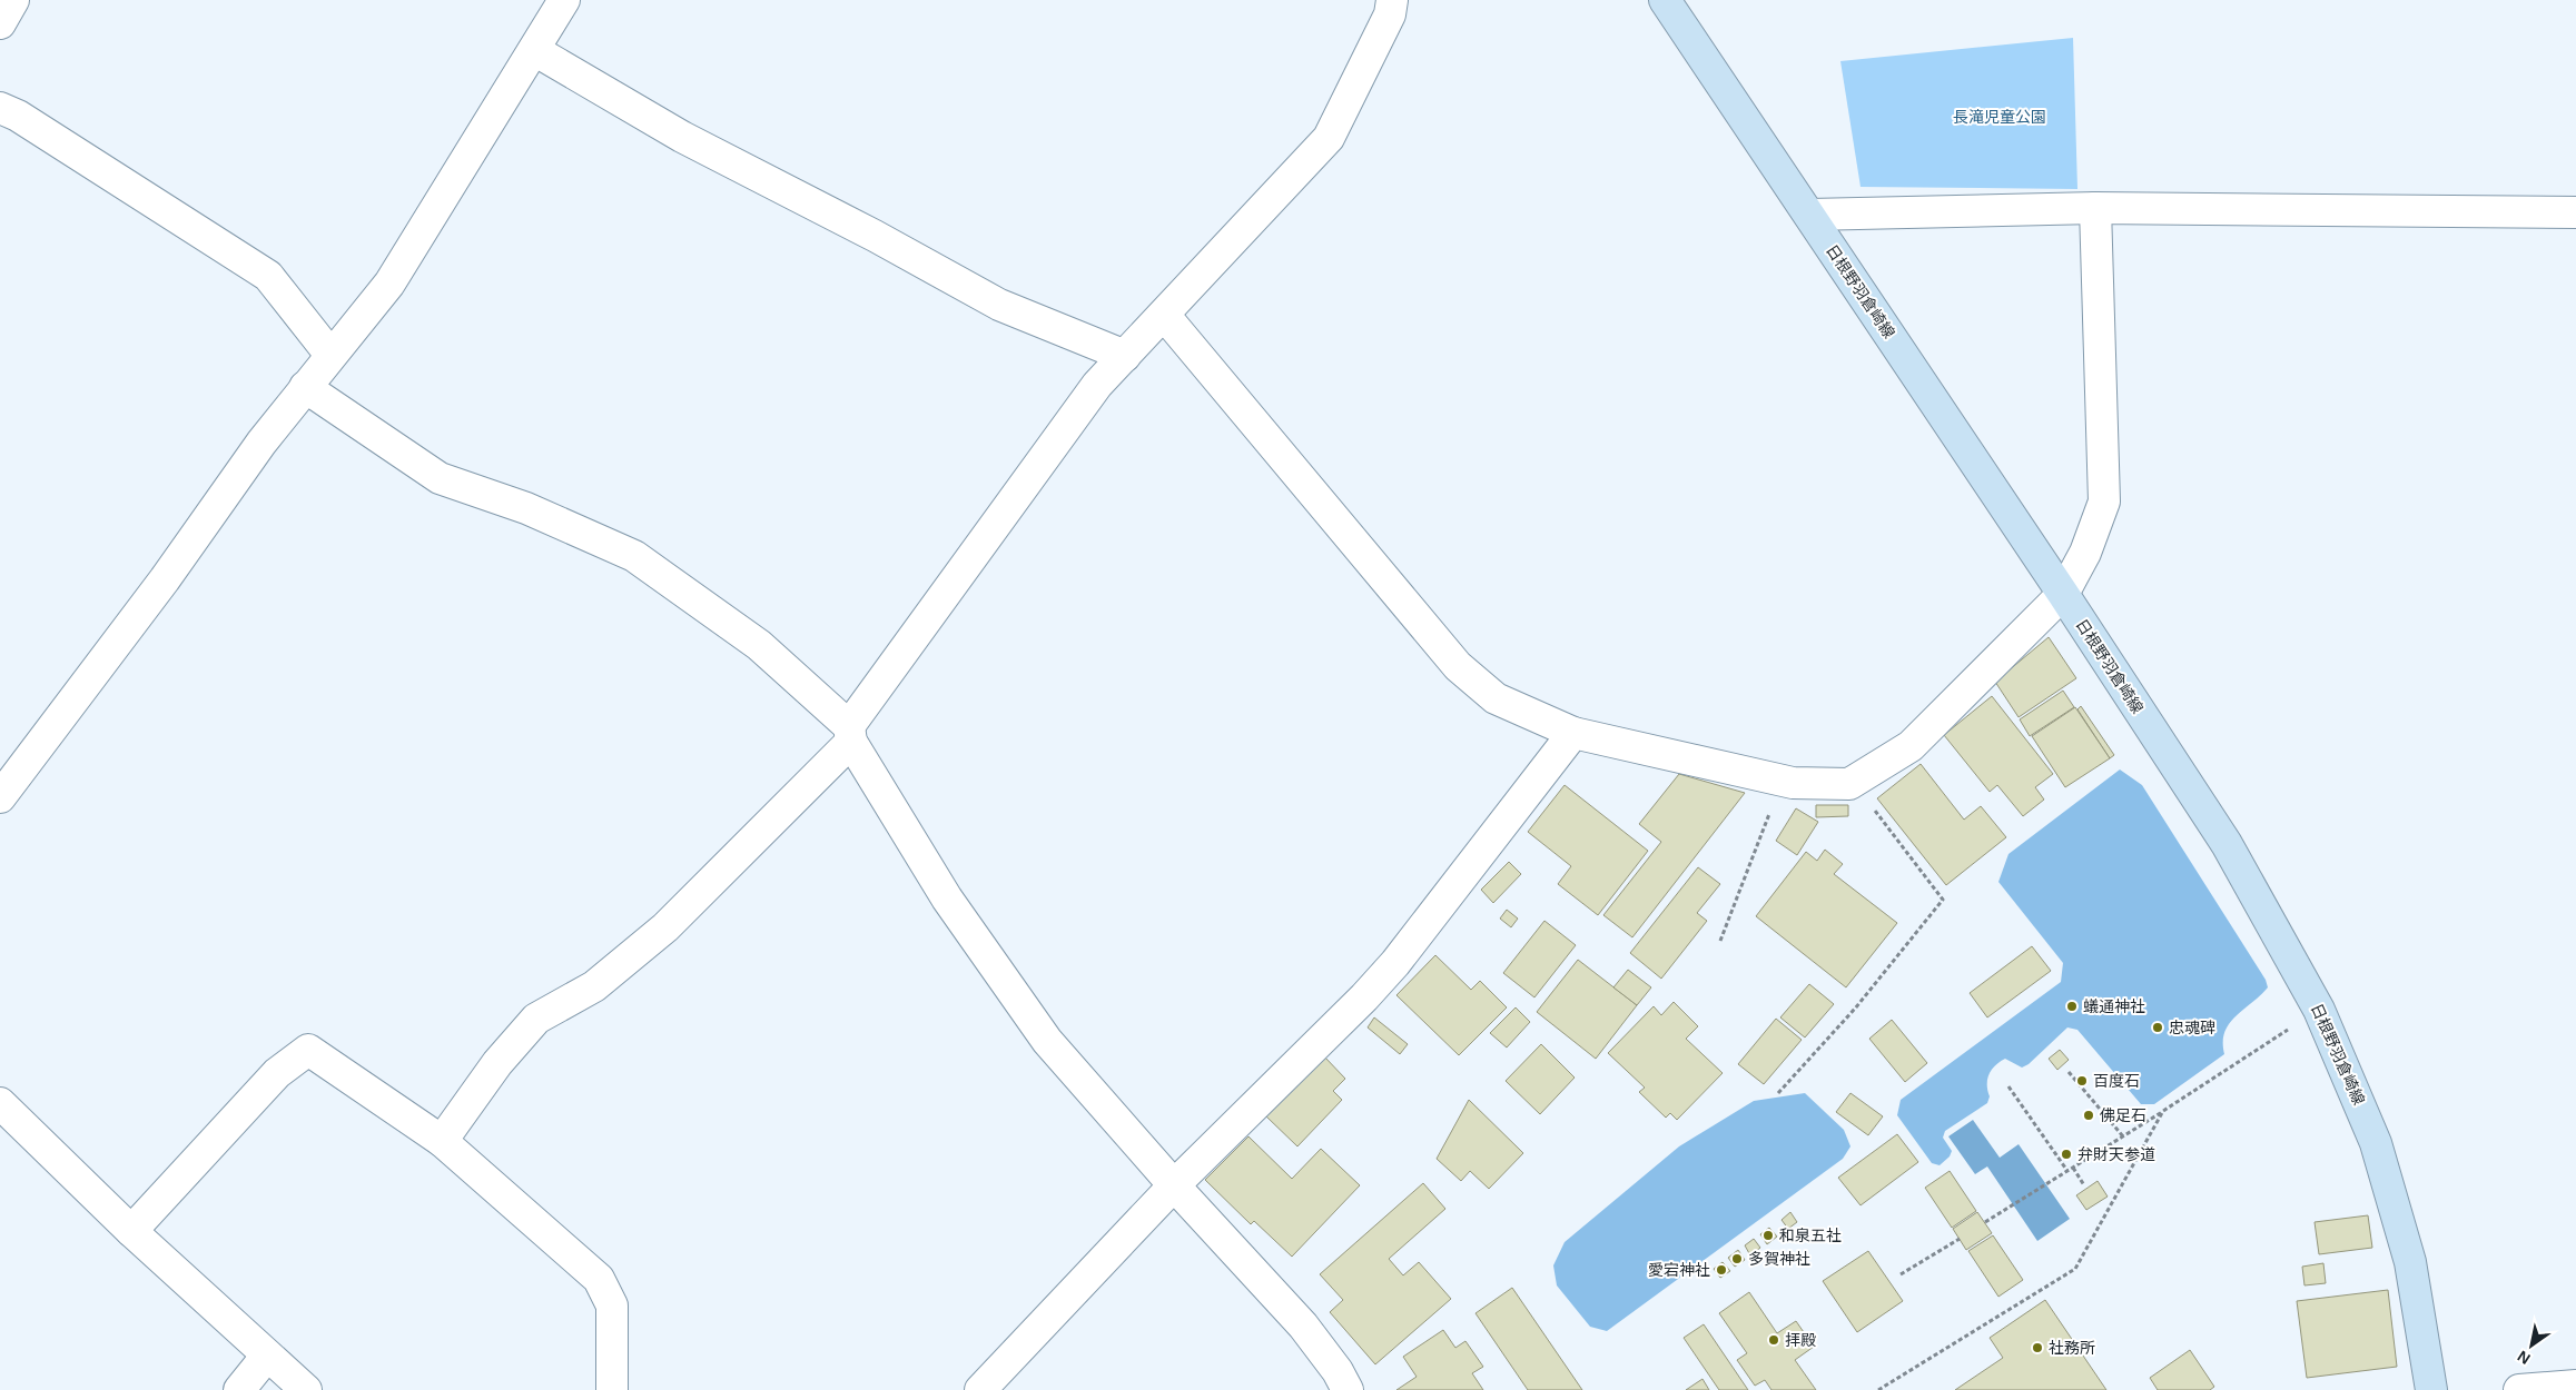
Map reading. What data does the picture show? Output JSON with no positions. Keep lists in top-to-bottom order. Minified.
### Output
{"streets":{"main road":["日根野羽倉崎線"]},"parks":["長滝児童公園"],"places":["蟻通神社","忠魂碑","百度石","佛足石","弁財天参道","和泉五社","多賀神社","愛宕神社","拝殿","社務所"],"north":"bottom left"}
